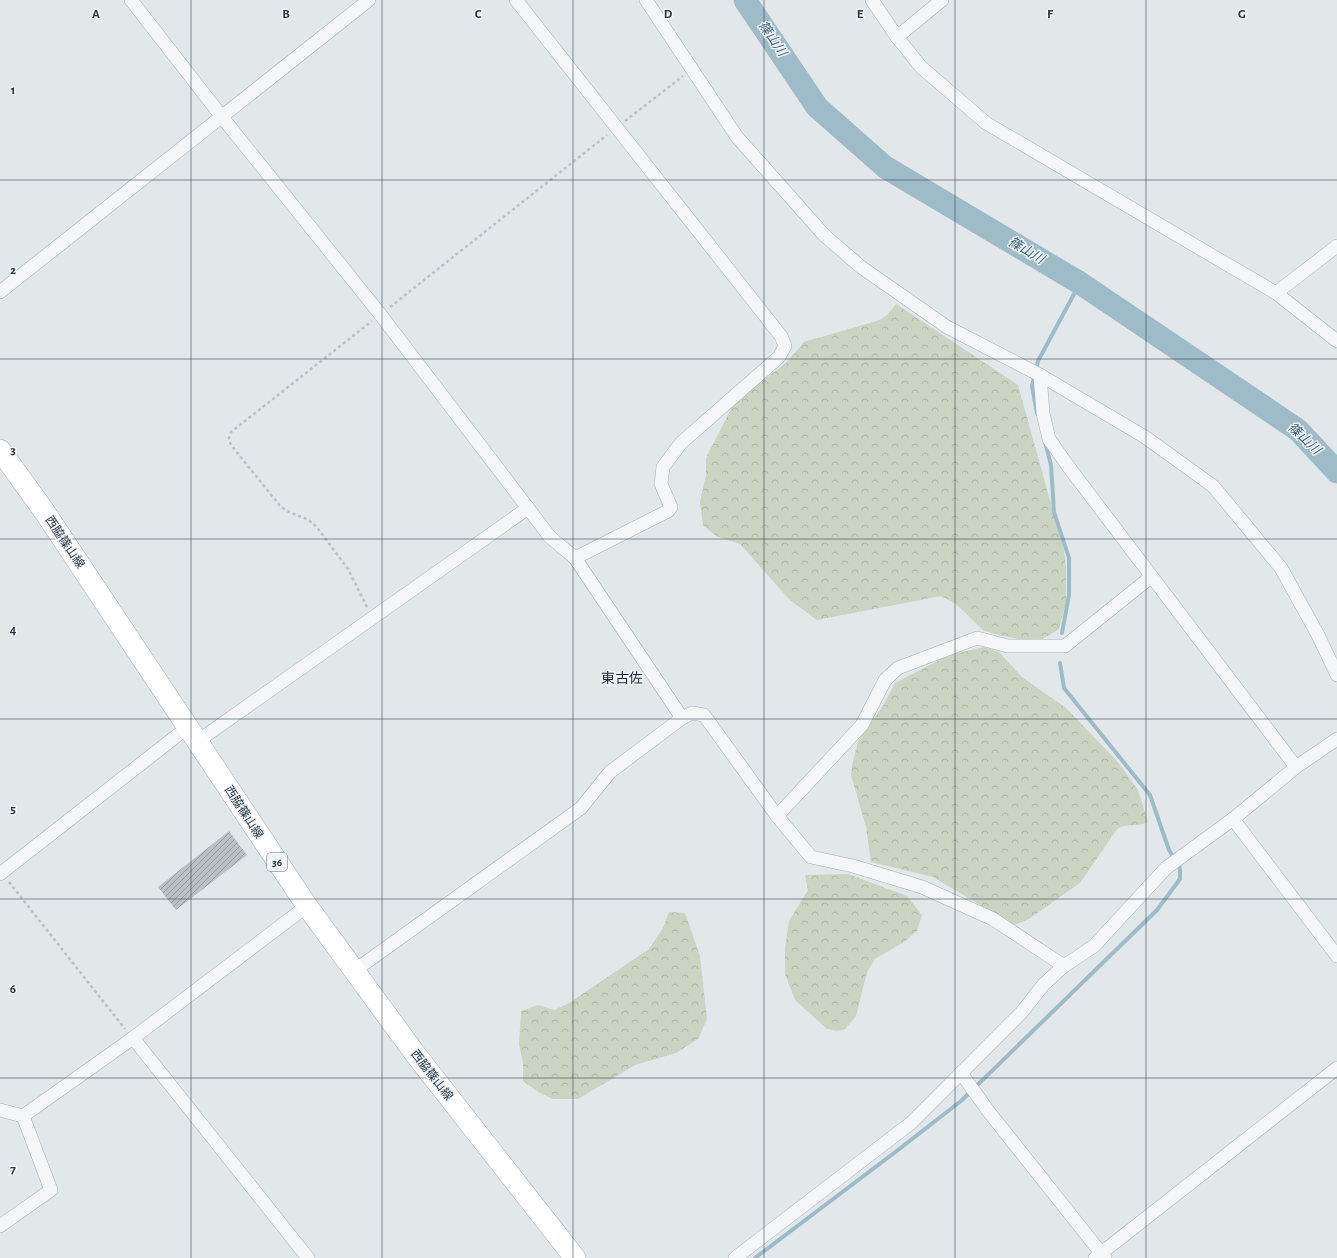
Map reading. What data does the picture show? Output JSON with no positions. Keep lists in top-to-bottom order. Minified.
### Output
{"streets":{"main road":["西脇篠山線","36"]},"districts":["東古佐"],"water":["篠山川"],"grid":{"columns":["A","B","C","D","E","F","G"],"rows":["1","2","3","4","5","6","7"]}}
